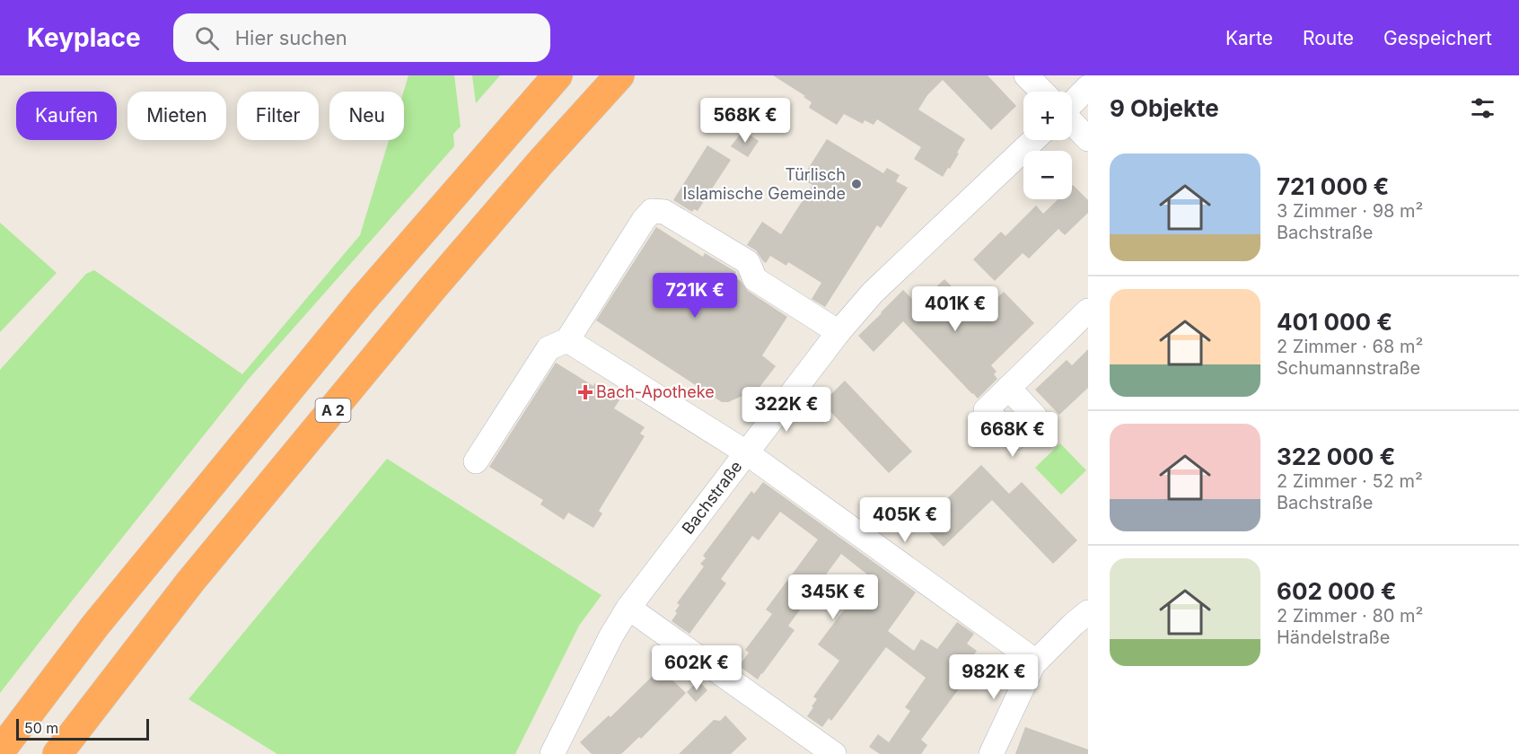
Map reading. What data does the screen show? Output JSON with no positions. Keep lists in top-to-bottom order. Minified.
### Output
{"streets":{"highway":["A 2"],"street":["Bachstraße"]},"places":{"other":["Türlisch Islamische Gemeinde"],"health":["Bach-Apotheke"]},"scale_bar":"50 m","page":{"header":"Keyplace","search":"Hier suchen","nav":["Karte","Route","Gespeichert"],"heading":"9 Objekte","map_buttons":["+","−"],"chip":["Kaufen","Mieten","Filter","Neu"],"price":["568K €","721K €","401K €","322K €","668K €","405K €","345K €","602K €","982K €"],"list":[{"name":"721 000 €","note":"3 Zimmer · 98 m² · Bachstraße"},{"name":"401 000 €","note":"2 Zimmer · 68 m² · Schumannstraße"},{"name":"322 000 €","note":"2 Zimmer · 52 m² · Bachstraße"},{"name":"602 000 €","note":"2 Zimmer · 80 m² · Händelstraße"}],"scale":"50 m"}}
